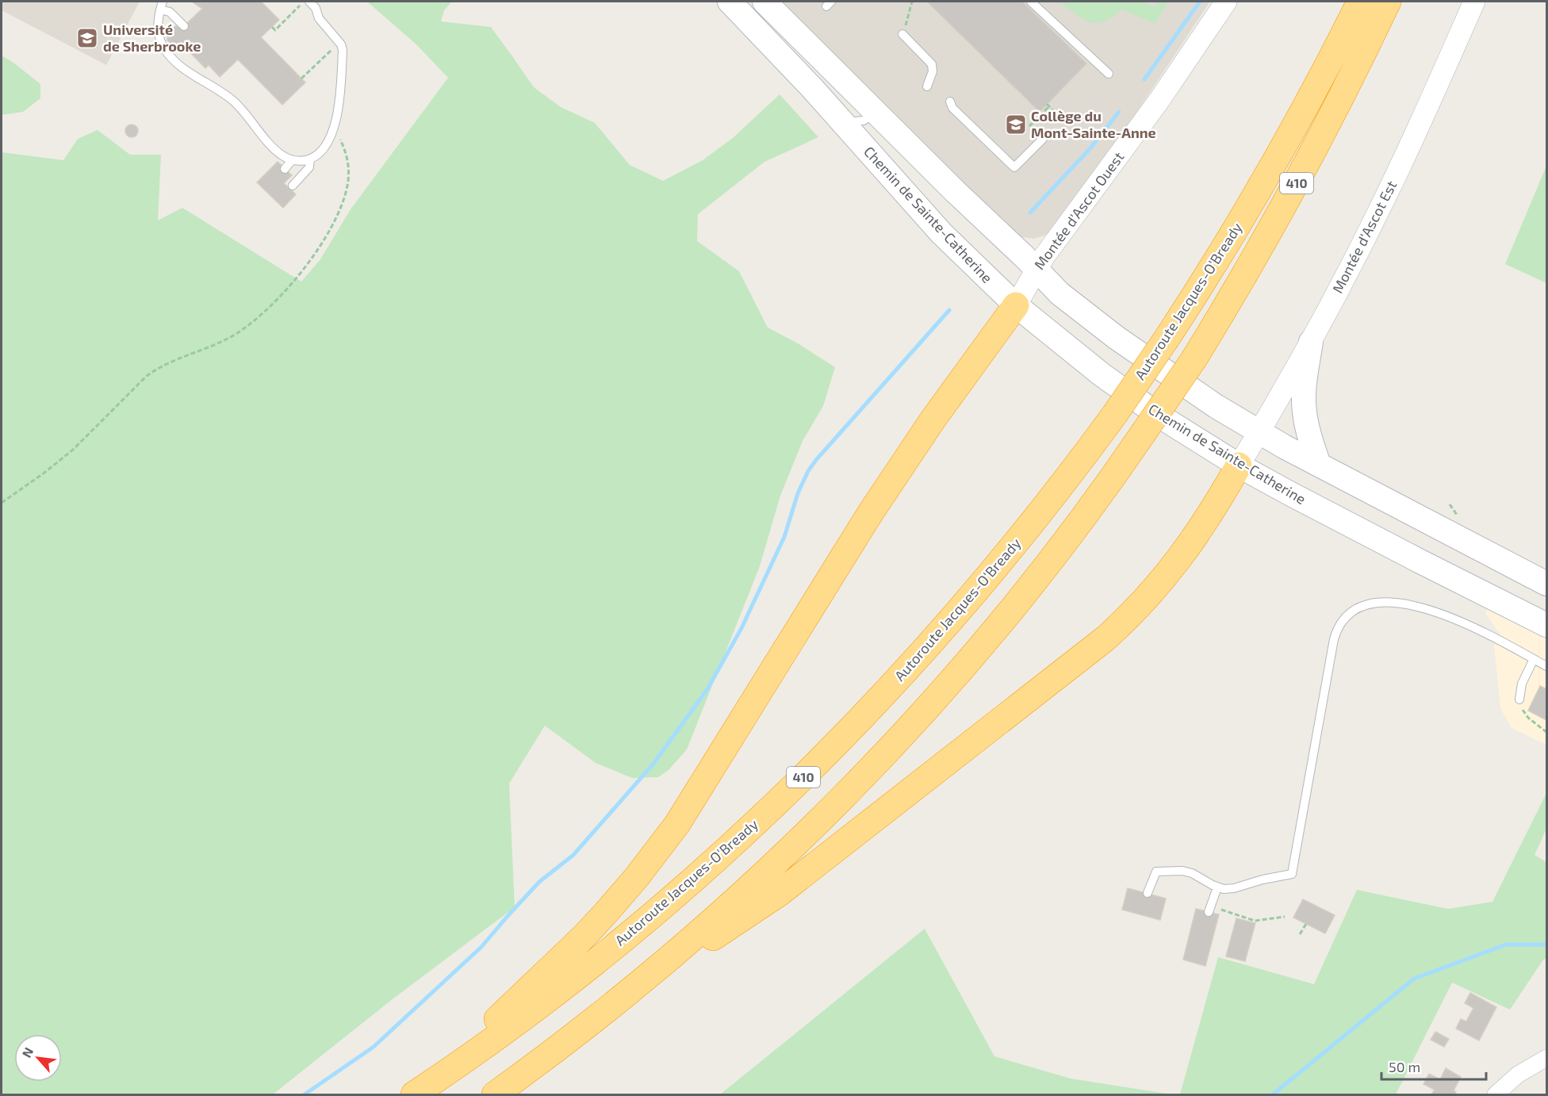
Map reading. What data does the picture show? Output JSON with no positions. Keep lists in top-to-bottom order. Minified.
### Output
{"streets":{"highway":["410","Autoroute Jacques-O'Bready"],"main road":["Chemin de Sainte-Catherine"],"street":["Montée d'Ascot Ouest","Montée d'Ascot Est"]},"crossings":[["Montée d'Ascot Ouest","Chemin de Sainte-Catherine"],["Chemin de Sainte-Catherine","Montée d'Ascot Est"]],"places":{"school or university":["Université de Sherbrooke","Collège du Mont-Sainte-Anne"]},"scale_bar":"50 m","north":"top left"}
